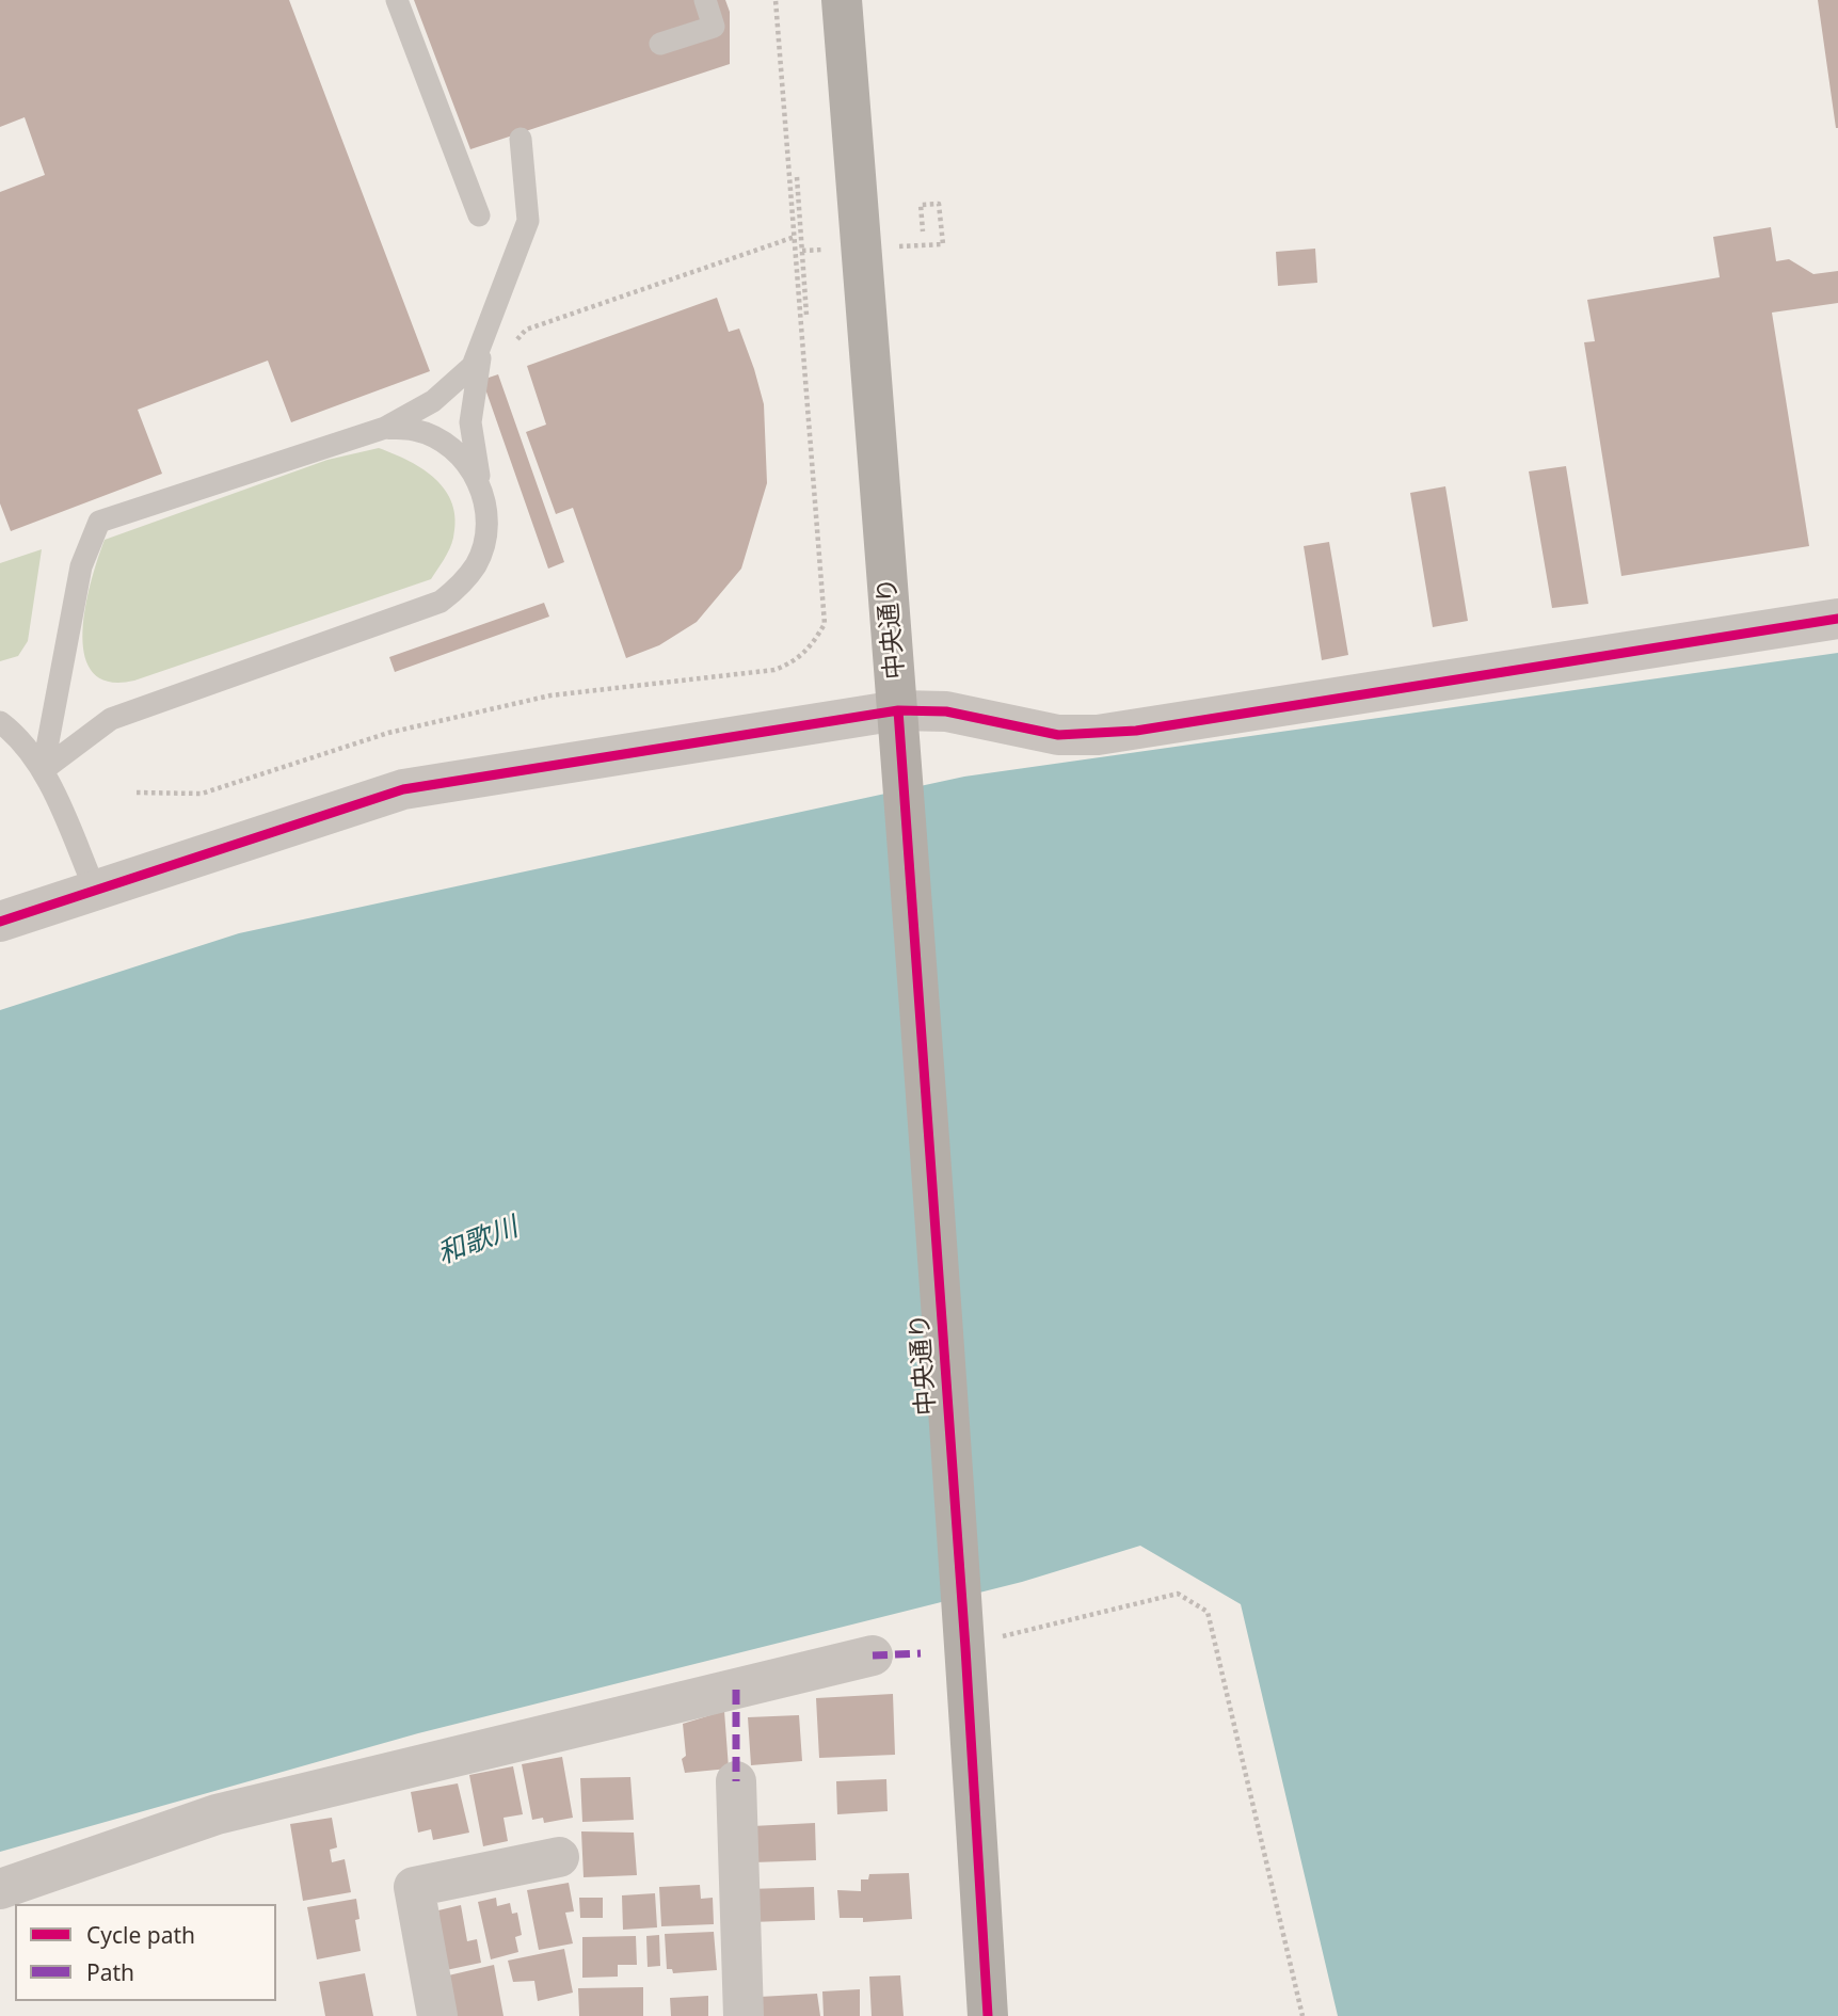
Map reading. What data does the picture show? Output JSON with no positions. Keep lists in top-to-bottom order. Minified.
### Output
{"streets":{"highway":["中央通り"]},"water":["和歌川"],"legend":["Cycle path","Path"]}
